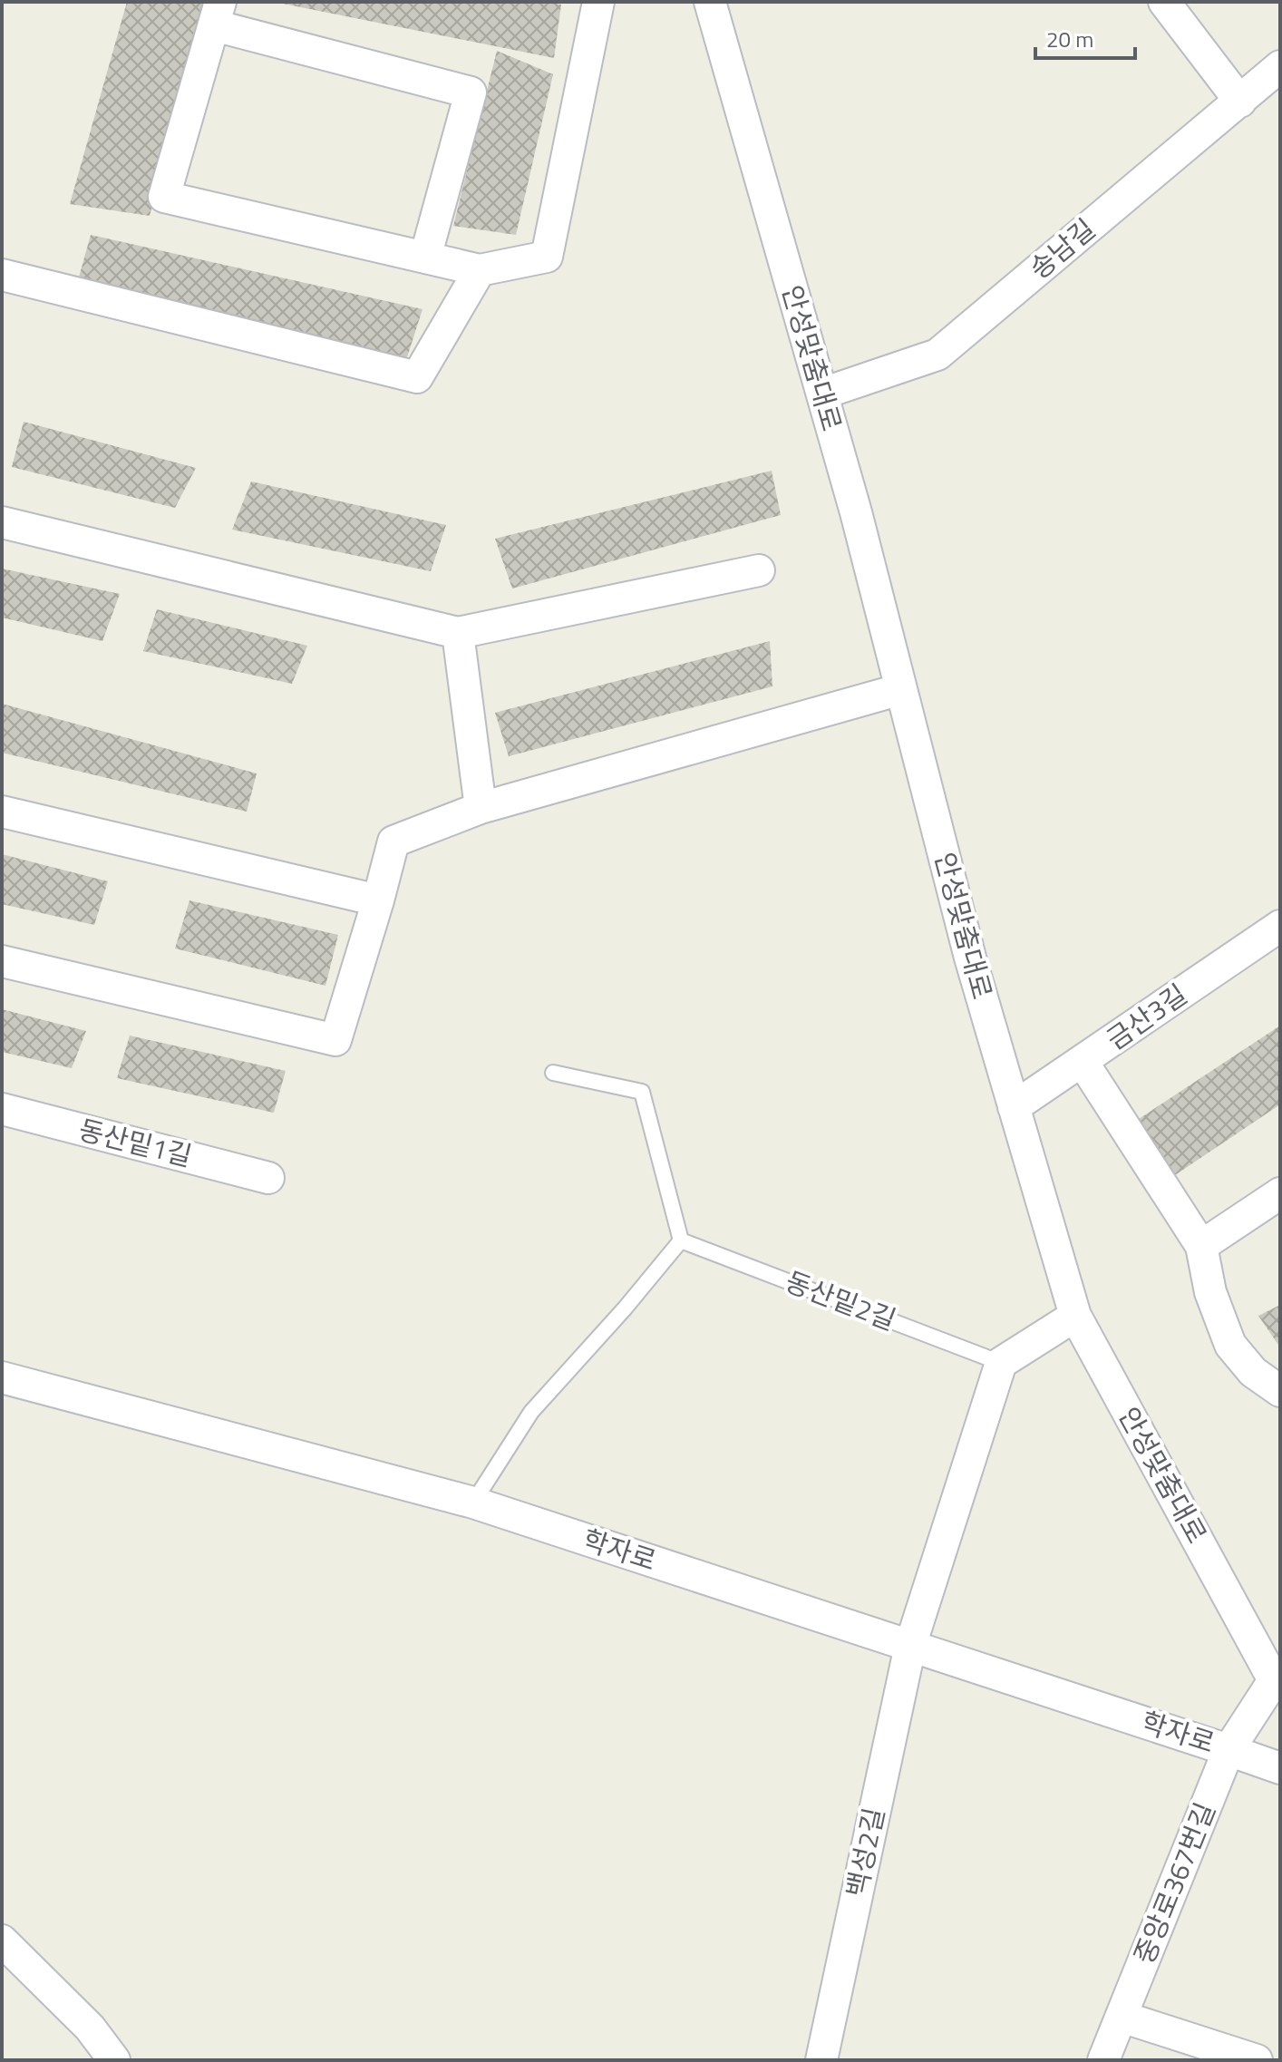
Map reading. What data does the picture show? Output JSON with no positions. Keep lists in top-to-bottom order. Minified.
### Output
{"streets":{"street":["송남길","안성맞춤대로","금산3길","동산밑1길","학자로","백성2길","중앙로367번길"],"lane":["동산밑2길"]},"crossings":[["송남길","안성맞춤대로"],["안성맞춤대로","금산3길"],["안성맞춤대로","학자로"],["안성맞춤대로","중앙로367번길"],["학자로","백성2길"],["학자로","중앙로367번길"]],"scale_bar":"20 m"}
